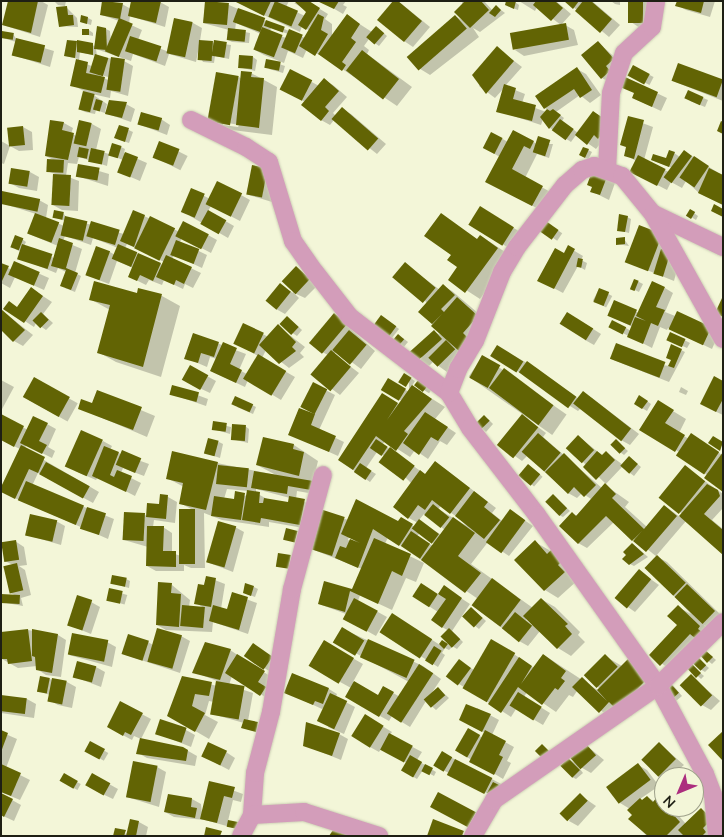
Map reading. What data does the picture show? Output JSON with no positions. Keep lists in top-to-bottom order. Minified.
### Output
{"north":"bottom left"}
